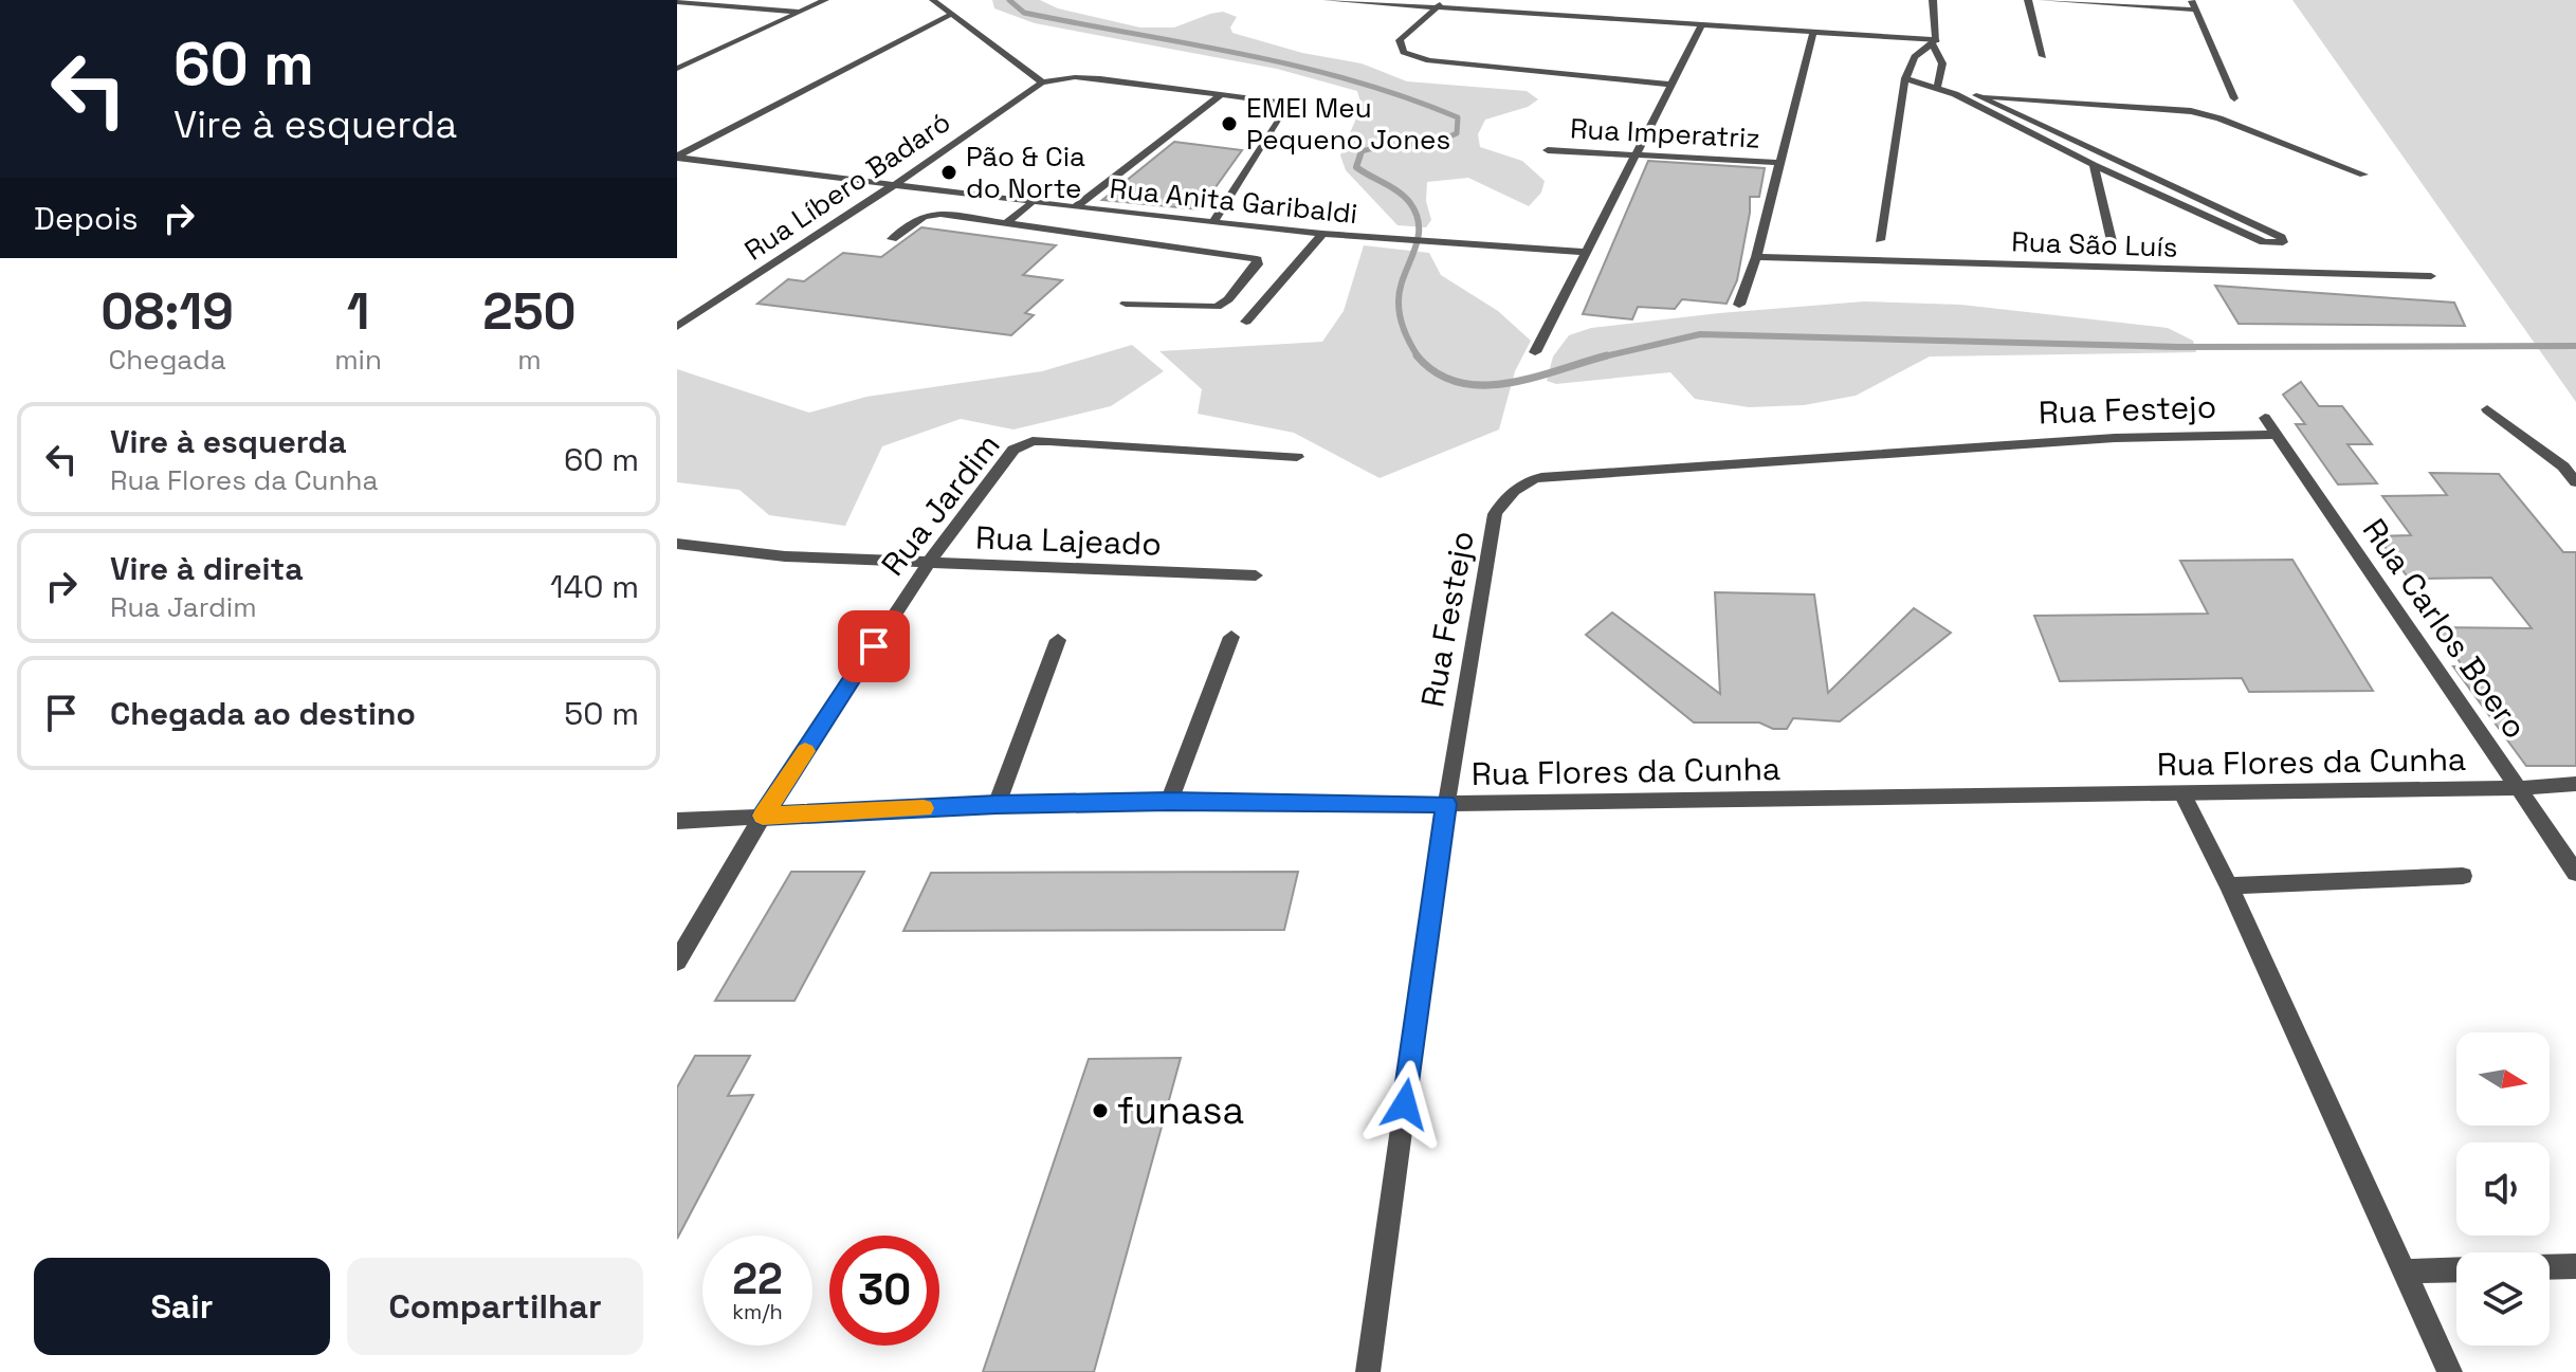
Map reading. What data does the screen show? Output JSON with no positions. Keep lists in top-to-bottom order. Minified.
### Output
{"streets":{"street":["Rua Imperatriz","Rua Líbero Badaró","Rua Anita Garibaldi","Rua São Luís","Rua Festejo","Rua Jardim","Rua Lajeado","Rua Carlos Boero","Rua Flores da Cunha"]},"crossings":[["Rua Líbero Badaró","Rua Anita Garibaldi"],["Rua Festejo","Rua Carlos Boero"],["Rua Festejo","Rua Flores da Cunha"],["Rua Jardim","Rua Lajeado"],["Rua Jardim","Rua Flores da Cunha"],["Rua Carlos Boero","Rua Flores da Cunha"]],"places":["EMEI Meu Pequeno Jones","Pão & Cia do Norte","funasa"],"north":"right","page":{"turn":["60 m","Vire à esquerda"],"then":"Depois","eta":["08:19","Chegada","1","min","250","m"],"list":[{"name":"Vire à esquerda","note":"Rua Flores da Cunha","value":"60 m"},{"name":"Vire à direita","note":"Rua Jardim","value":"140 m"},{"name":"Chegada ao destino","value":"50 m"}],"speed":"22 km/h","limit":"30","buttons":["Sair","Compartilhar"]}}
